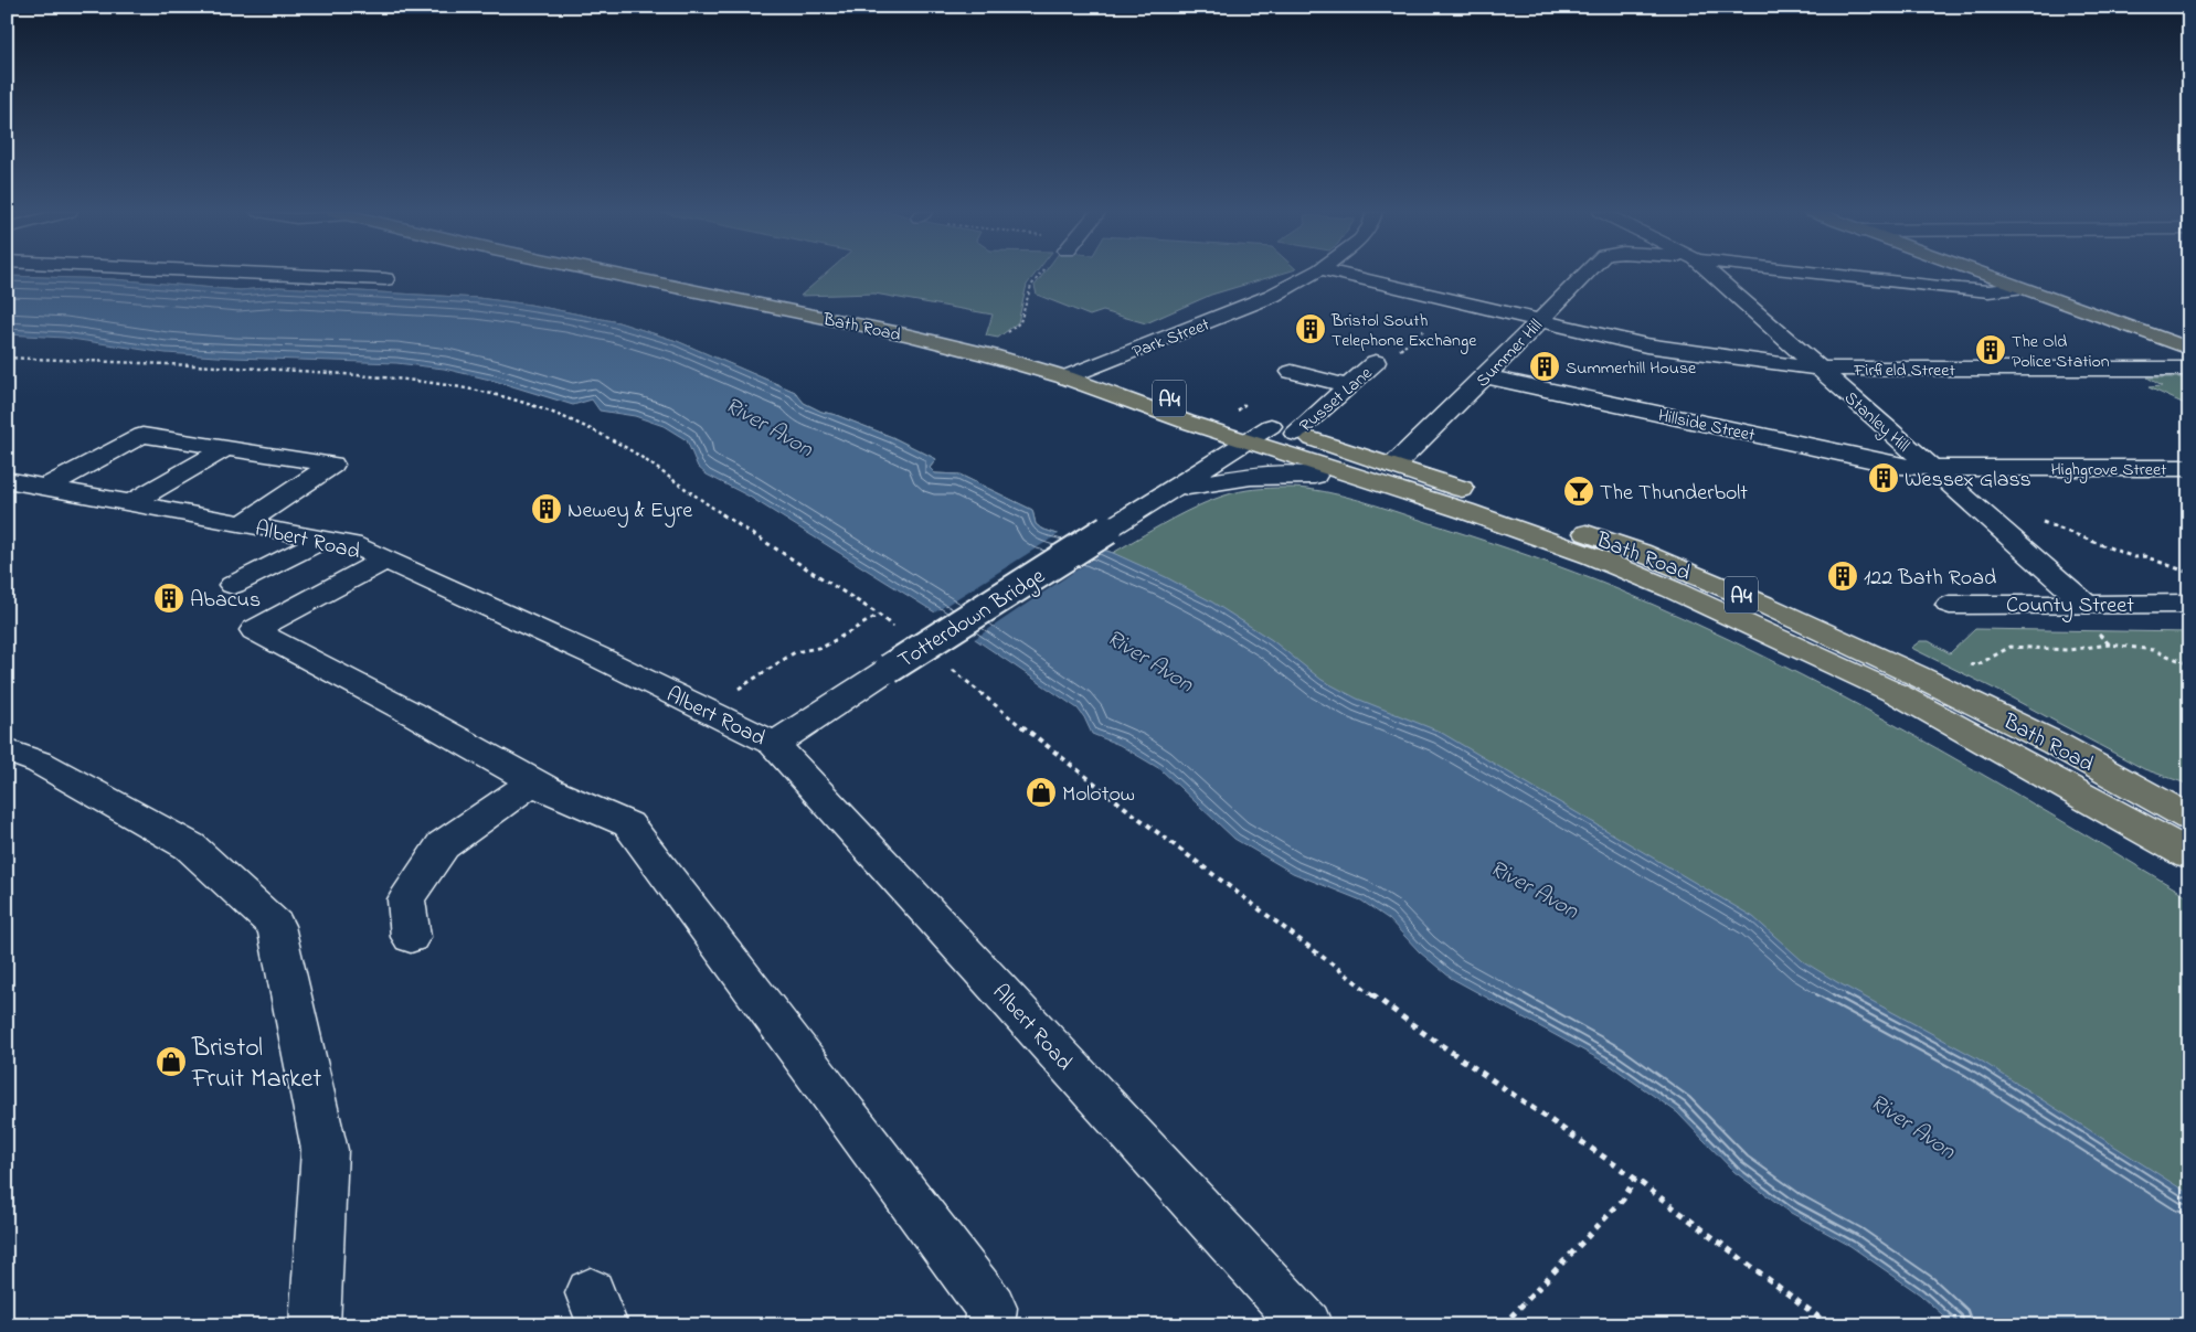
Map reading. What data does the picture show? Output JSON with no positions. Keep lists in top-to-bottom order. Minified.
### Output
{"streets":{"highway":["Bath Road","A4"],"street":["Park Street","Summer Hill","Firfield Street","Russet Lane","Stanley Hill","Hillside Street","Highgrove Street","Albert Road","County Street","Totterdown Bridge"]},"crossings":[["Bath Road","Park Street"],["Bath Road","Summer Hill"],["Bath Road","Russet Lane"],["Bath Road","Totterdown Bridge"],["Summer Hill","Firfield Street"],["Summer Hill","Hillside Street"],["Firfield Street","Stanley Hill"],["Russet Lane","Totterdown Bridge"],["Stanley Hill","Hillside Street"],["Stanley Hill","Highgrove Street"],["Stanley Hill","County Street"],["Hillside Street","Highgrove Street"],["Albert Road","Totterdown Bridge"]],"water":["River Avon"],"places":{"building":["Bristol South Telephone Exchange","The Old Police Station","Summerhill House","Wessex Glass","Newey & Eyre","122 Bath Road","Abacus"],"bar":["The Thunderbolt"],"shop":["Molotow","Bristol Fruit Market"]}}
